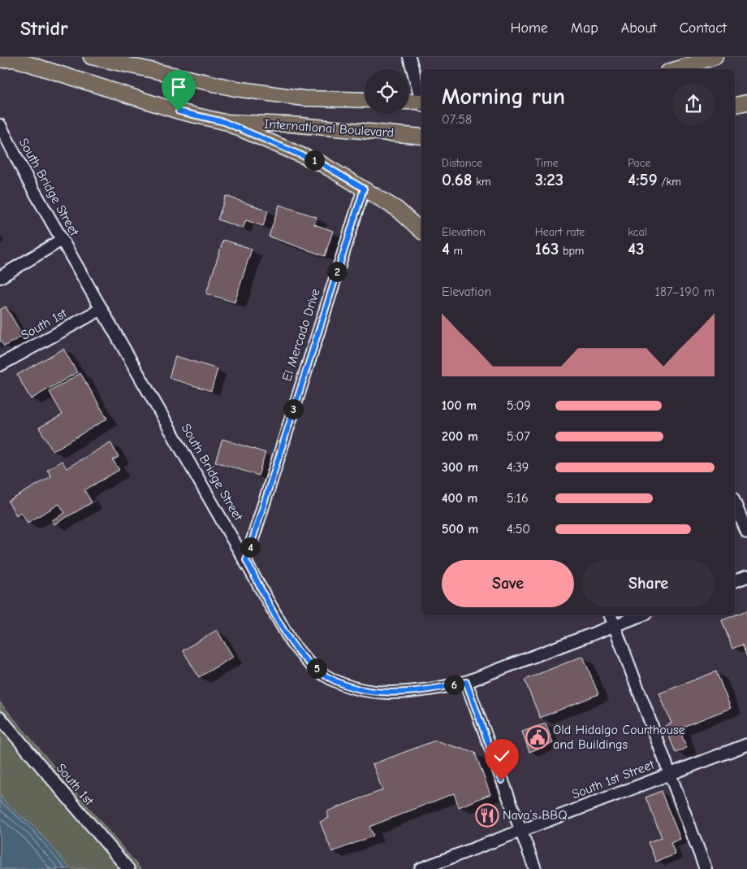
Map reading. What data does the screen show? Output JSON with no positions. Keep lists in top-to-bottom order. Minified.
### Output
{"streets":{"main road":["International Boulevard"],"street":["South Bridge Street","South 1st","El Mercado Drive","South 1st Street"]},"crossings":[["South Bridge Street","South 1st"],["South Bridge Street","El Mercado Drive"]],"places":{"public building":["Old Hidalgo Courthouse and Buildings"],"restaurant":["Nava’s BBQ"]},"page":{"header":"Stridr","nav":["Home","Map","About","Contact"],"heading":["Morning run","07:58"],"stats":[["Distance","0.68 km"],["Time","3:23"],["Pace","4:59 /km"],["Elevation","4 m"],["Heart rate","163 bpm"],["kcal","43"]],"pins":["1","2","3","4","5","6"],"chart":["Elevation","187–190 m"],"list":[{"name":"100 m","note":"5:09"},{"name":"200 m","note":"5:07"},{"name":"300 m","note":"4:39"},{"name":"400 m","note":"5:16"},{"name":"500 m","note":"4:50"}],"buttons":["Save","Share"]}}
